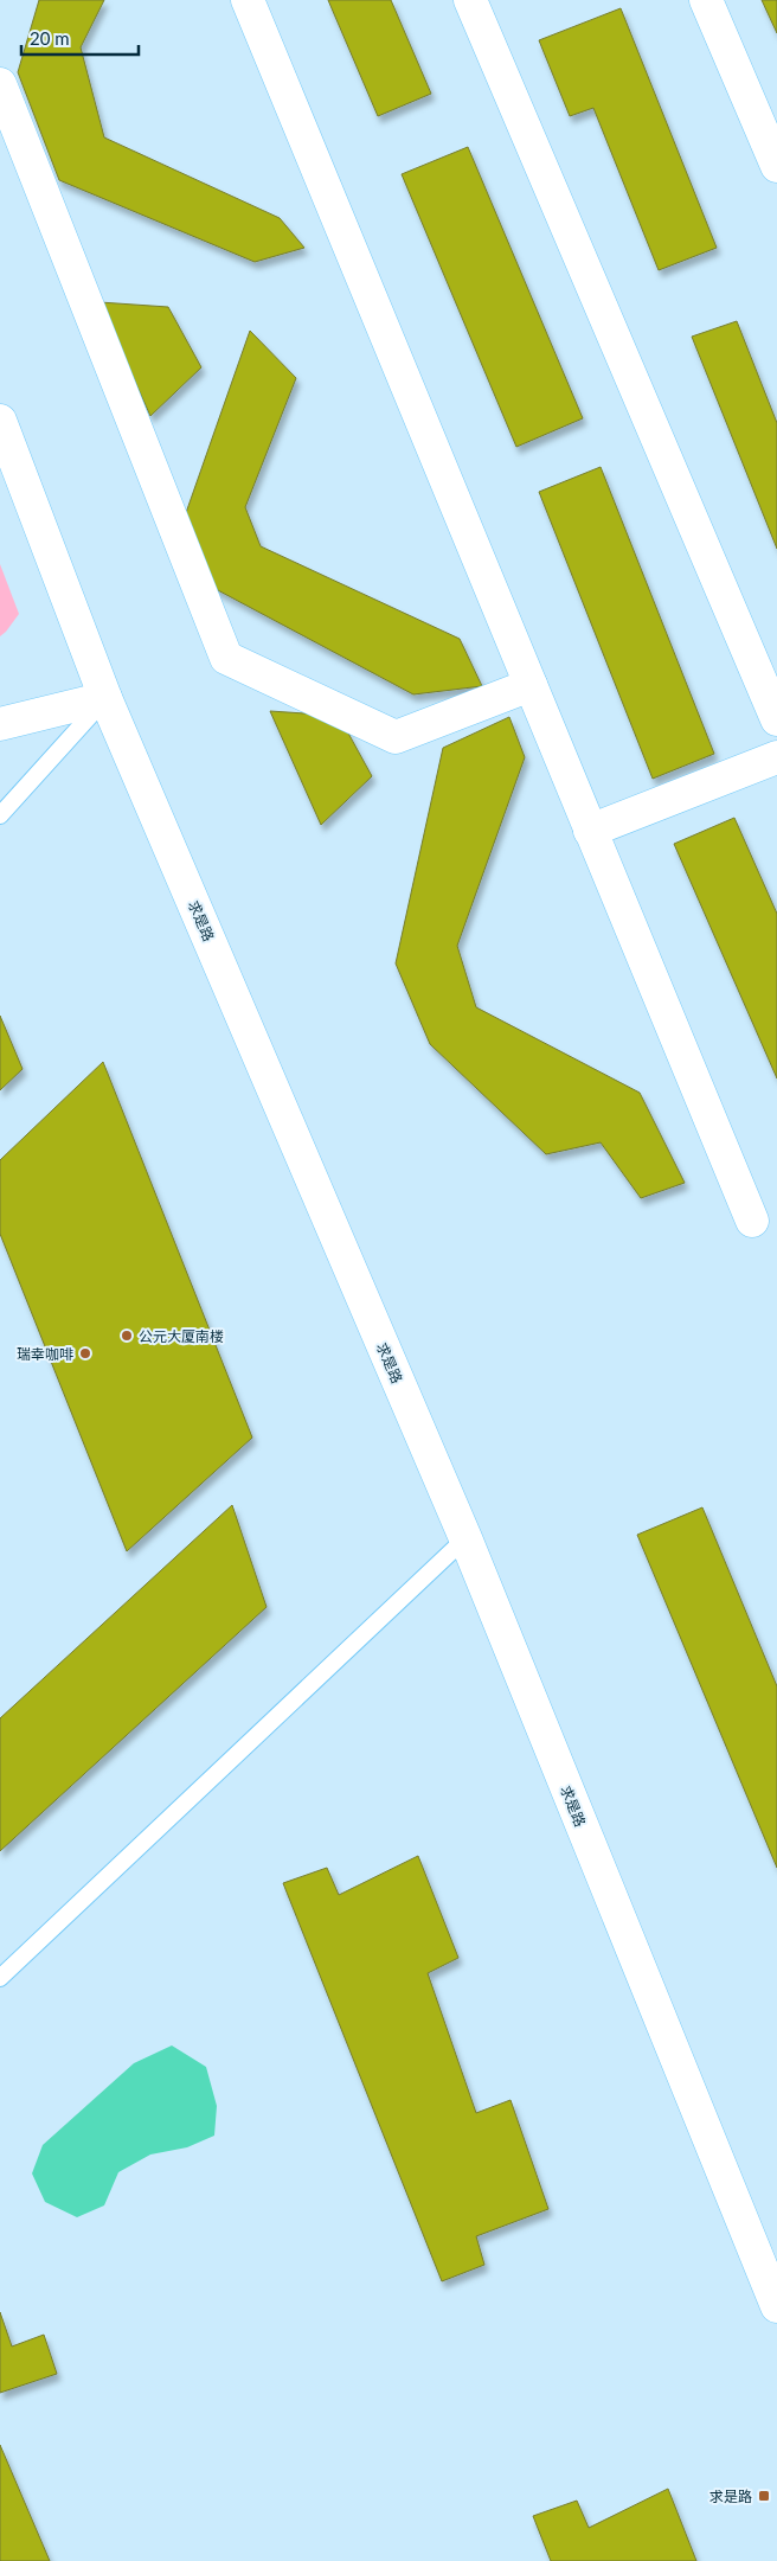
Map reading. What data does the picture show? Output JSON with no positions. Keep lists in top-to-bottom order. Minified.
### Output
{"streets":{"street":["求是路"]},"places":{"other":["公元大厦南楼","瑞幸咖啡"],"transit":["求是路"]},"scale_bar":"20 m"}
